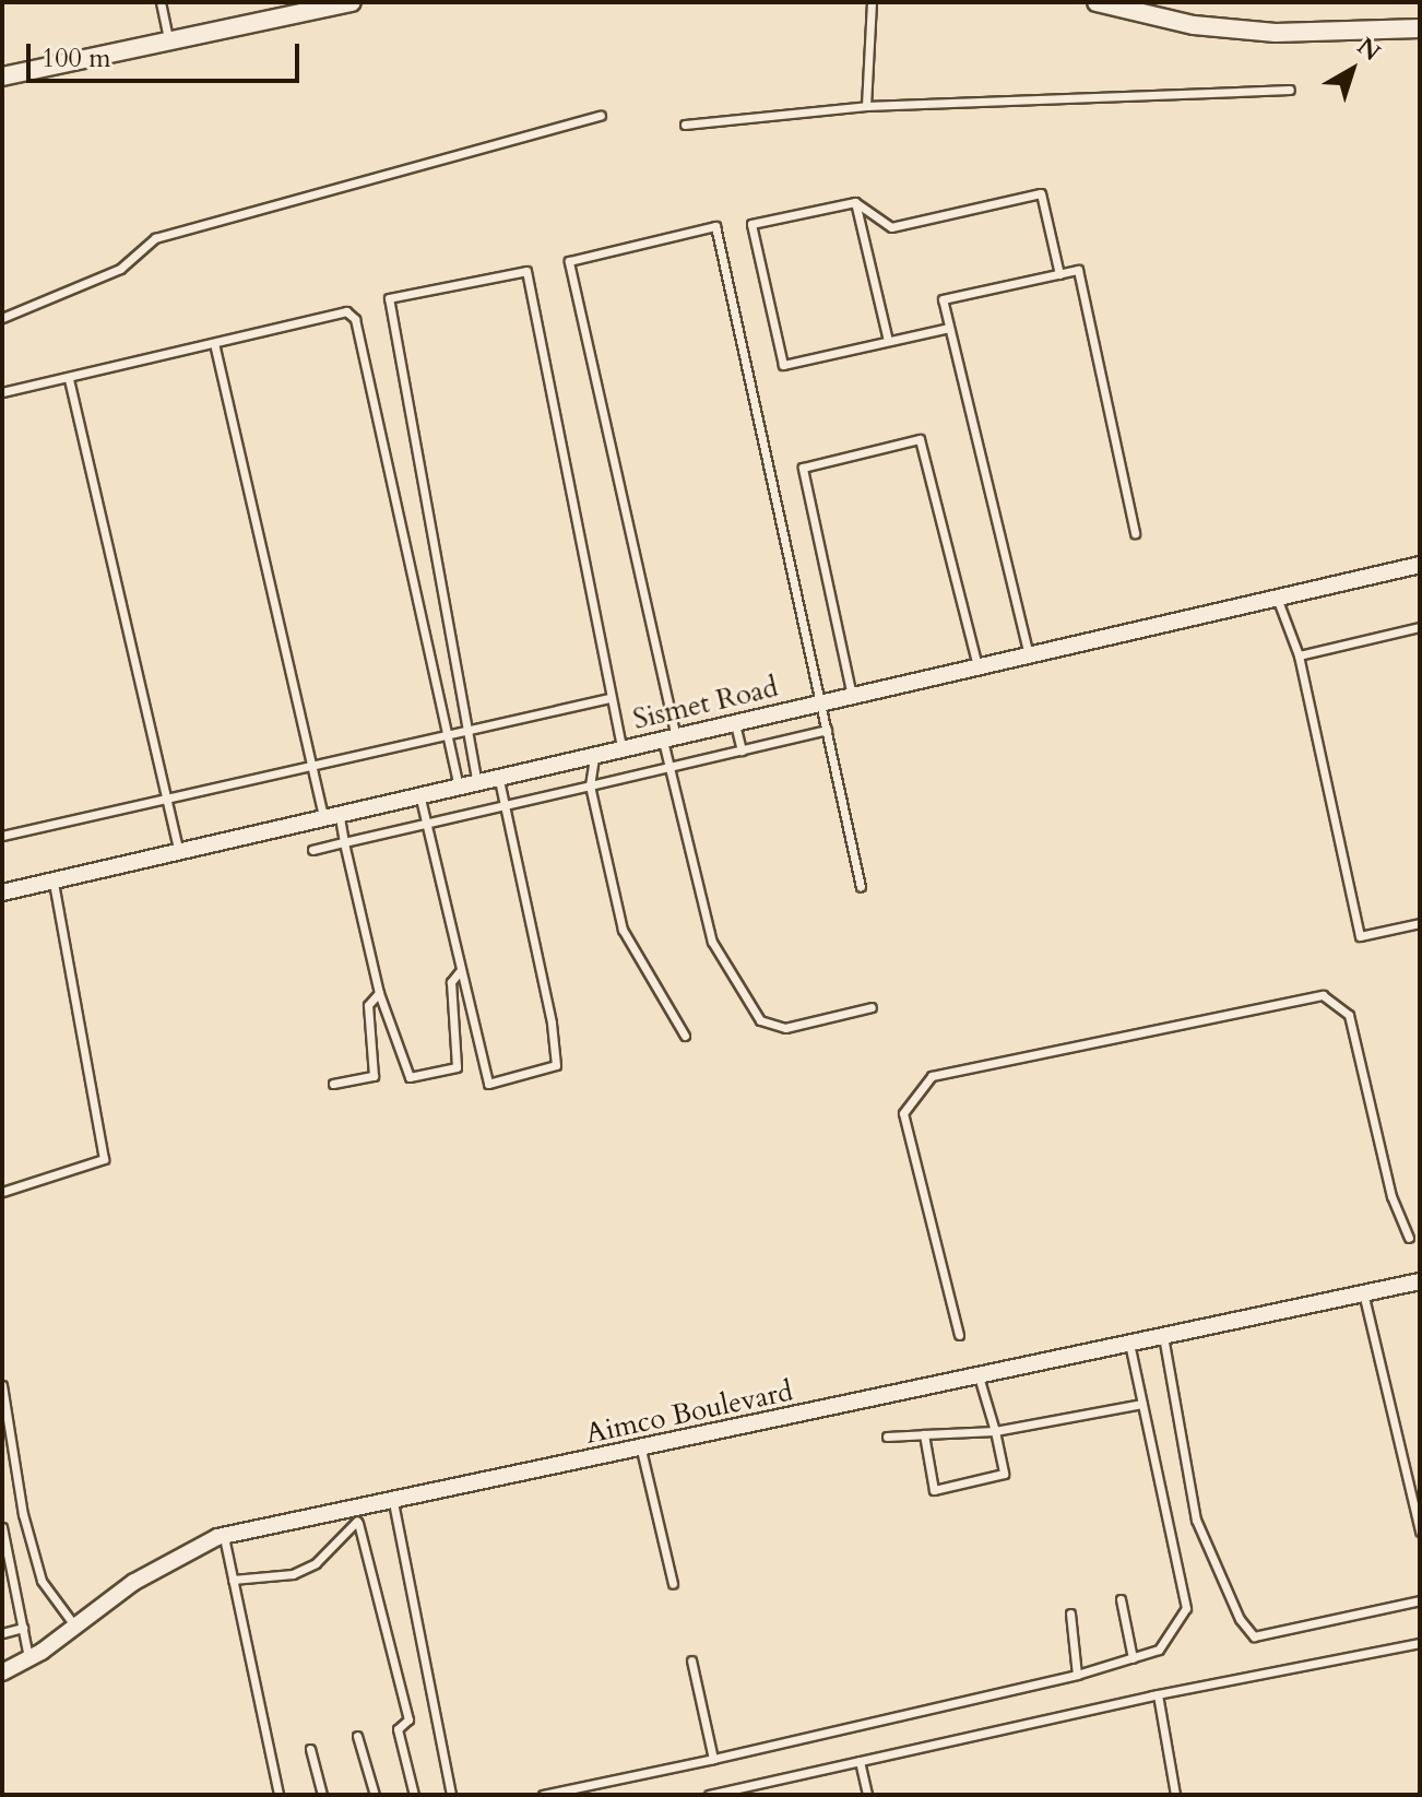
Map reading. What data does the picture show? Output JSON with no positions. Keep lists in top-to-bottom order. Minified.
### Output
{"streets":{"street":["Sismet Road","Aimco Boulevard"]},"scale_bar":"100 m","north":"top right"}
